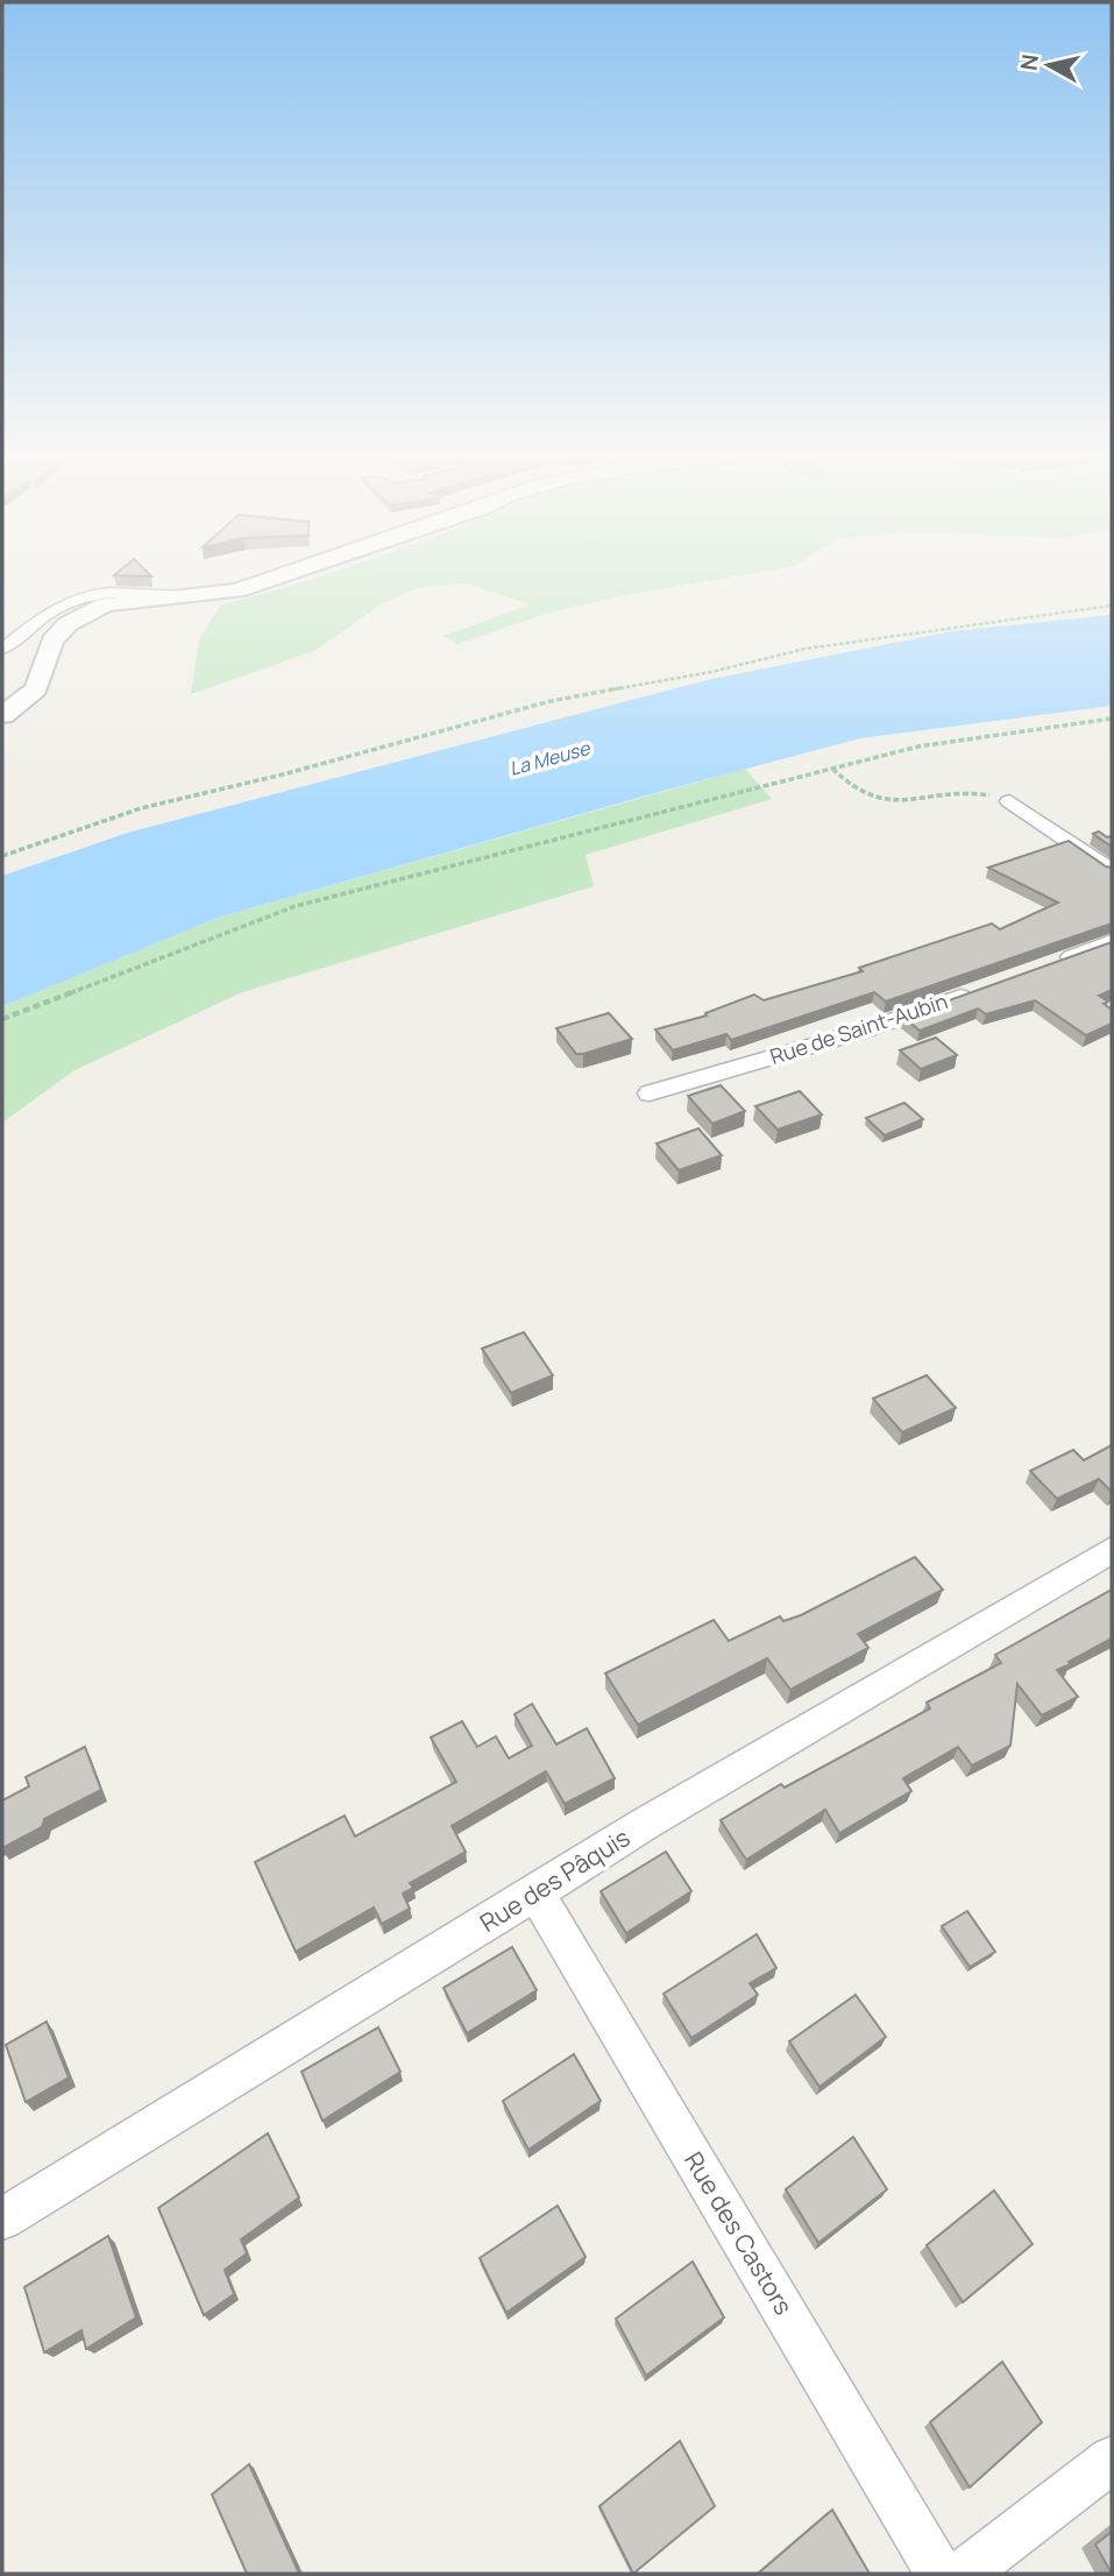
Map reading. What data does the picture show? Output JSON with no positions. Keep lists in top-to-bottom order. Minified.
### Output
{"streets":{"street":["Rue de Saint-Aubin","Rue des Pâquis","Rue des Castors"]},"crossings":[["Rue des Pâquis","Rue des Castors"]],"water":["La Meuse"],"north":"left"}
